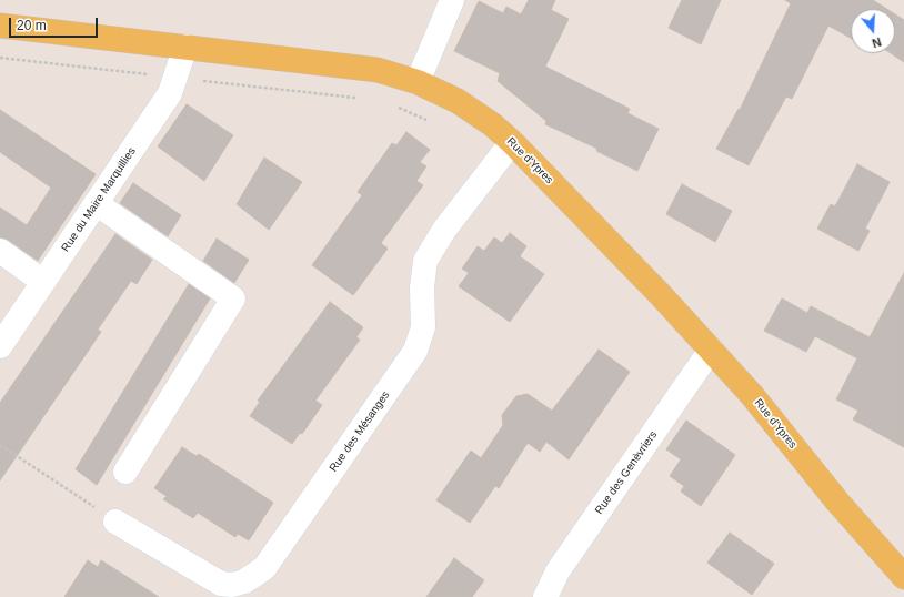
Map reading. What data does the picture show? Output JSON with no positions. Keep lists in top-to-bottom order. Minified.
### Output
{"streets":{"main road":["Rue d'Ypres"],"street":["Rue du Maire Marquillies","Rue des Mésanges","Rue des Genèvriers"]},"crossings":[["Rue d'Ypres","Rue du Maire Marquillies"],["Rue d'Ypres","Rue des Mésanges"],["Rue d'Ypres","Rue des Genèvriers"]],"scale_bar":"20 m","north":"bottom"}
